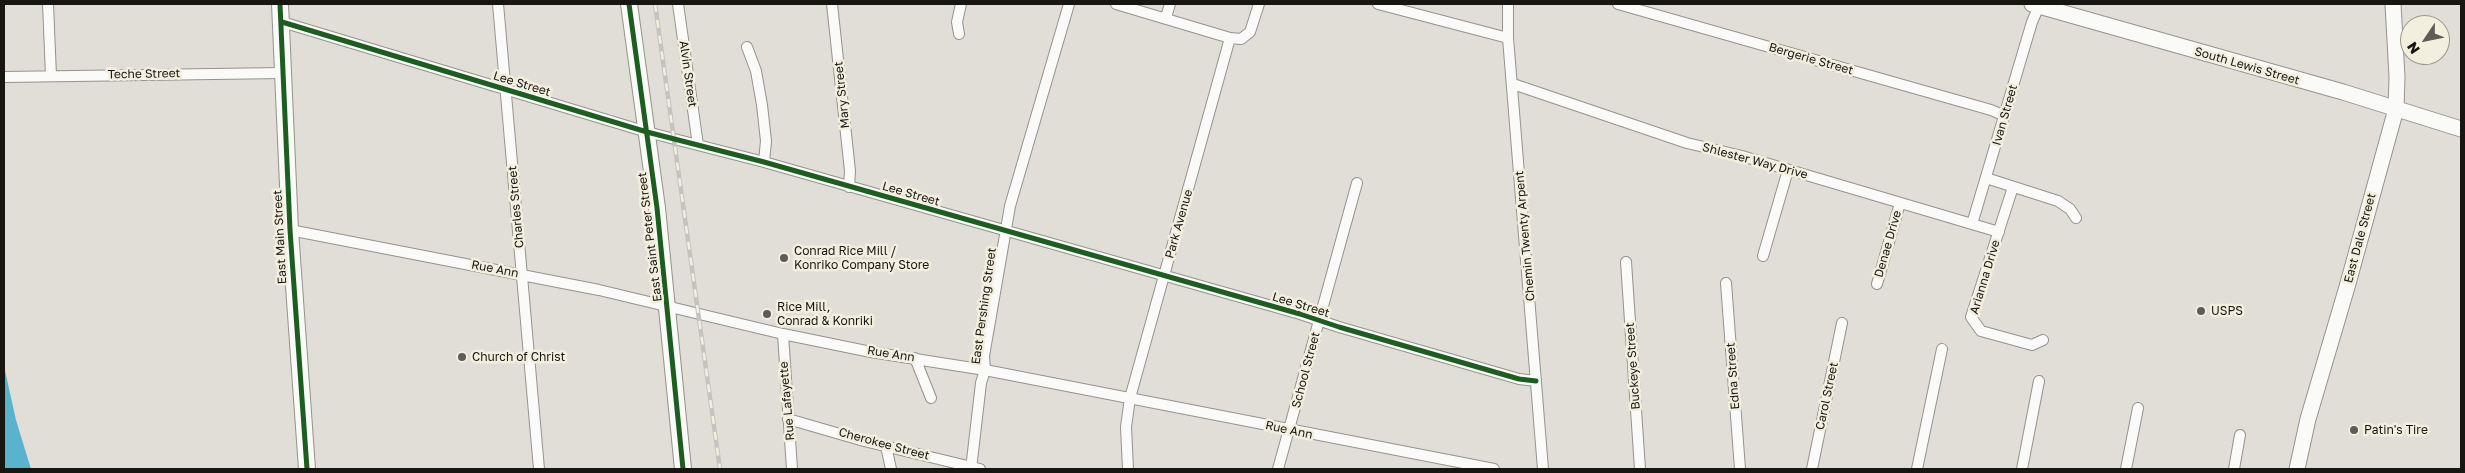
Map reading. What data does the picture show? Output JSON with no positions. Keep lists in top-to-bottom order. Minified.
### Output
{"streets":{"main road":["East Main Street","East Saint Peter Street"],"street":["Bergerie Street","South Lewis Street","Teche Street","Alvin Street","Lee Street","Mary Street","Ivan Street","Shlester Way Drive","Charles Street","Park Avenue","Chemin Twenty Arpent","East Dale Street","Denae Drive","Rue Ann","Arianna Drive","East Pershing Street","Buckeye Street","School Street","Edna Street","Carol Street","Rue Lafayette","Cherokee Street"]},"crossings":[["Bergerie Street","Ivan Street"],["South Lewis Street","Ivan Street"],["South Lewis Street","East Dale Street"],["Teche Street","East Main Street"],["Alvin Street","Lee Street"],["Lee Street","Mary Street"],["Lee Street","Charles Street"],["Lee Street","Park Avenue"],["Lee Street","Chemin Twenty Arpent"],["Lee Street","East Main Street"],["Lee Street","East Saint Peter Street"],["Lee Street","East Pershing Street"],["Lee Street","School Street"],["Ivan Street","Shlester Way Drive"],["Shlester Way Drive","Chemin Twenty Arpent"],["Shlester Way Drive","Denae Drive"],["Shlester Way Drive","Arianna Drive"],["Charles Street","Rue Ann"],["Park Avenue","Rue Ann"],["East Main Street","Rue Ann"],["East Saint Peter Street","Rue Ann"],["Rue Ann","East Pershing Street"],["Rue Ann","School Street"],["Rue Ann","Rue Lafayette"],["East Pershing Street","Cherokee Street"],["Rue Lafayette","Cherokee Street"]],"places":["Conrad Rice Mill / Konriko Company Store","USPS","Rice Mill, Conrad & Konriki","Church of Christ","Patin's Tire"],"north":"bottom left"}
